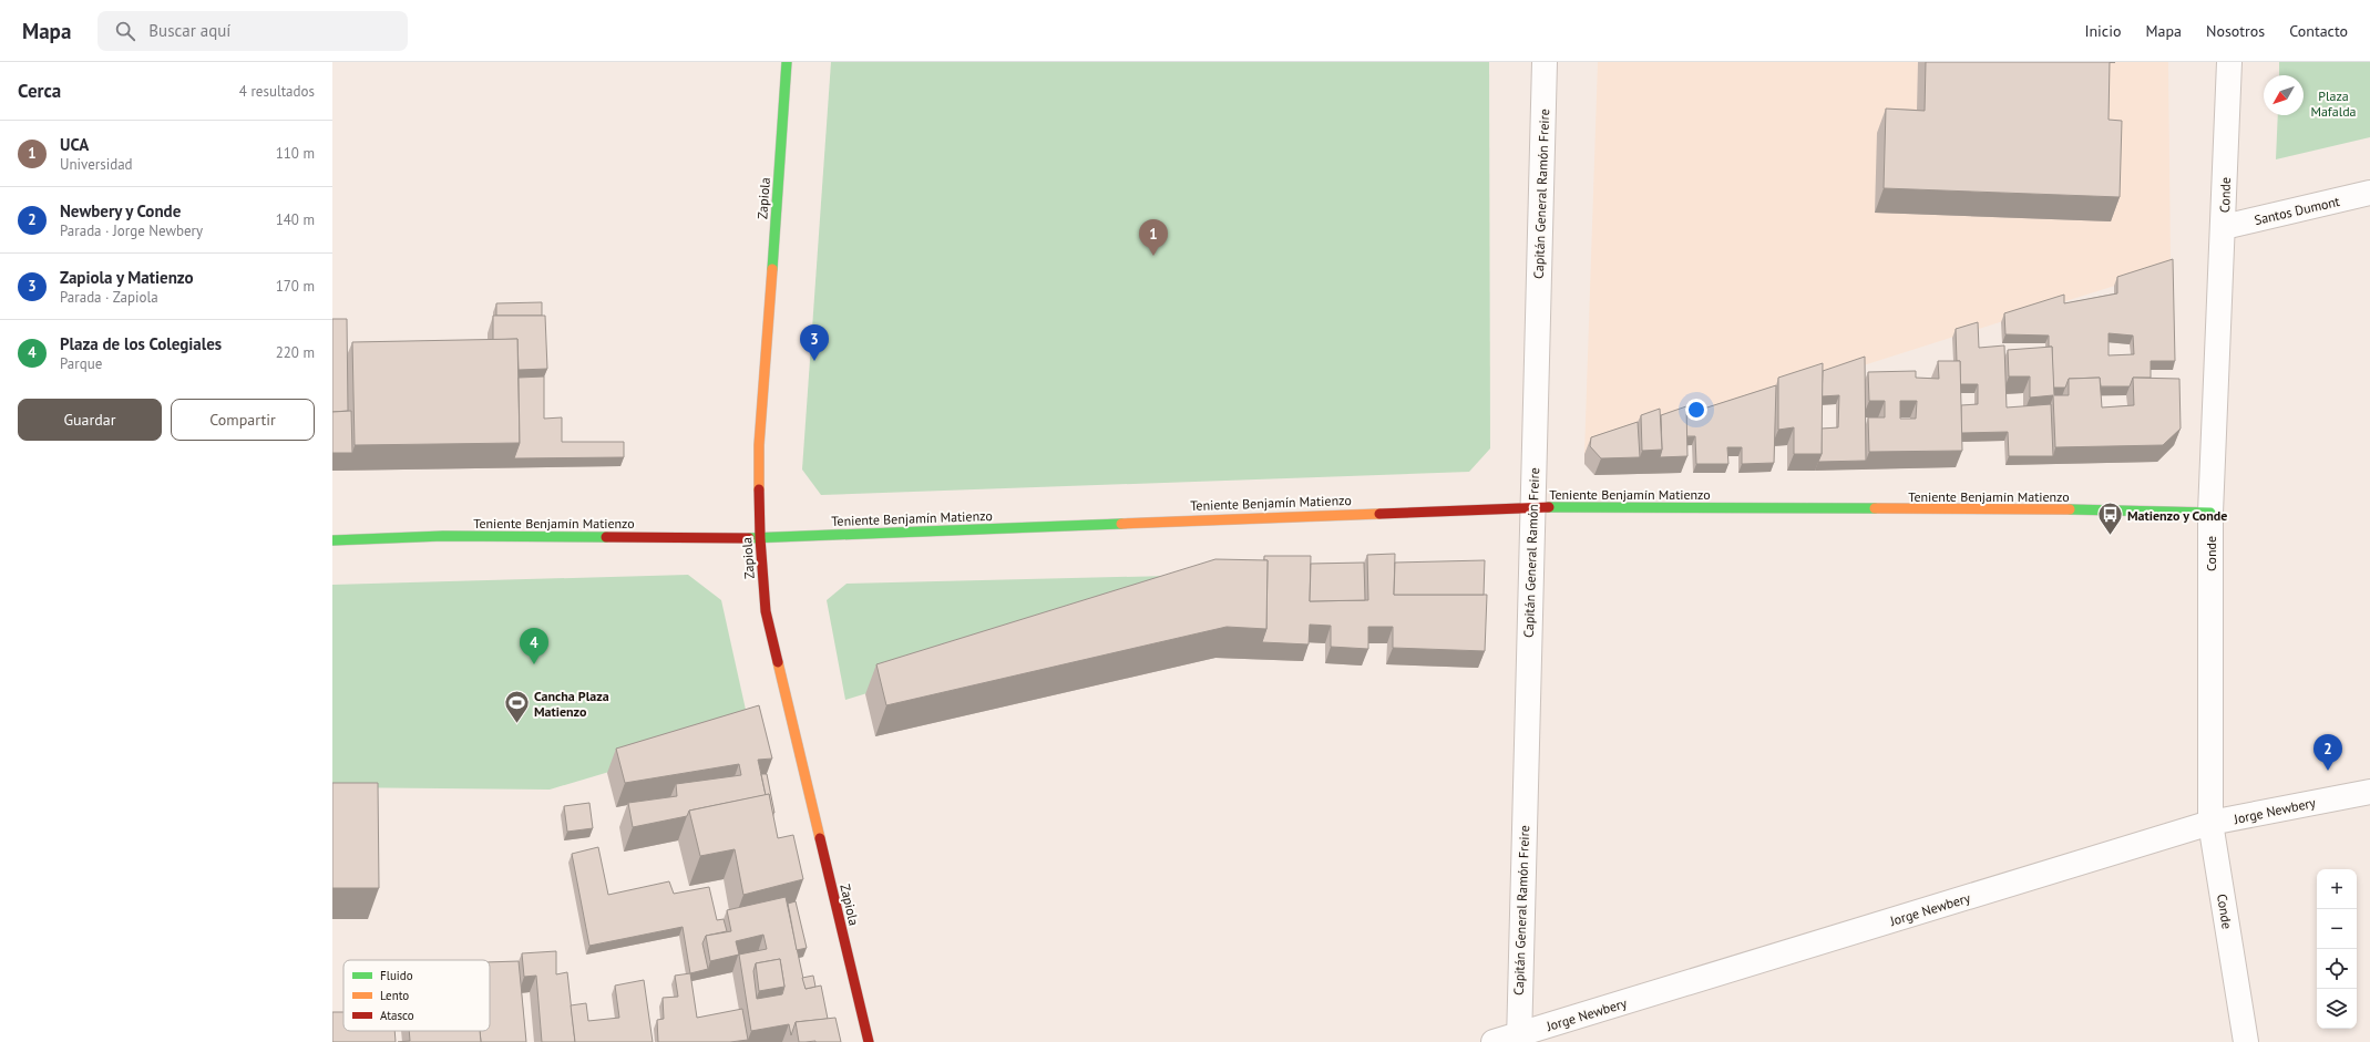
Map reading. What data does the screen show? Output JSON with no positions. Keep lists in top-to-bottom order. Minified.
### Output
{"streets":{"street":["Capitán General Ramón Freire","Conde","Zapiola","Santos Dumont","Teniente Benjamín Matienzo","Jorge Newbery"]},"crossings":[["Capitán General Ramón Freire","Teniente Benjamín Matienzo"],["Capitán General Ramón Freire","Jorge Newbery"],["Conde","Santos Dumont"],["Conde","Teniente Benjamín Matienzo"],["Conde","Jorge Newbery"],["Zapiola","Teniente Benjamín Matienzo"]],"parks":["Plaza Mafalda"],"places":{"bus stop":["Matienzo y Conde"],"sports":["Cancha Plaza Matienzo"]},"legend":["Fluido","Lento","Atasco"],"north":"bottom left","page":{"header":"Mapa","search":"Buscar aquí","nav":["Inicio","Mapa","Nosotros","Contacto"],"heading":["Cerca","4 resultados"],"list":[{"mark":"1","name":"UCA","note":"Universidad","value":"110 m"},{"mark":"2","name":"Newbery y Conde","note":"Parada · Jorge Newbery","value":"140 m"},{"mark":"3","name":"Zapiola y Matienzo","note":"Parada · Zapiola","value":"170 m"},{"mark":"4","name":"Plaza de los Colegiales","note":"Parque","value":"220 m"}],"pins":["1","3","4","2"],"buttons":["Guardar","Compartir"],"map_buttons":["+","−"]}}
